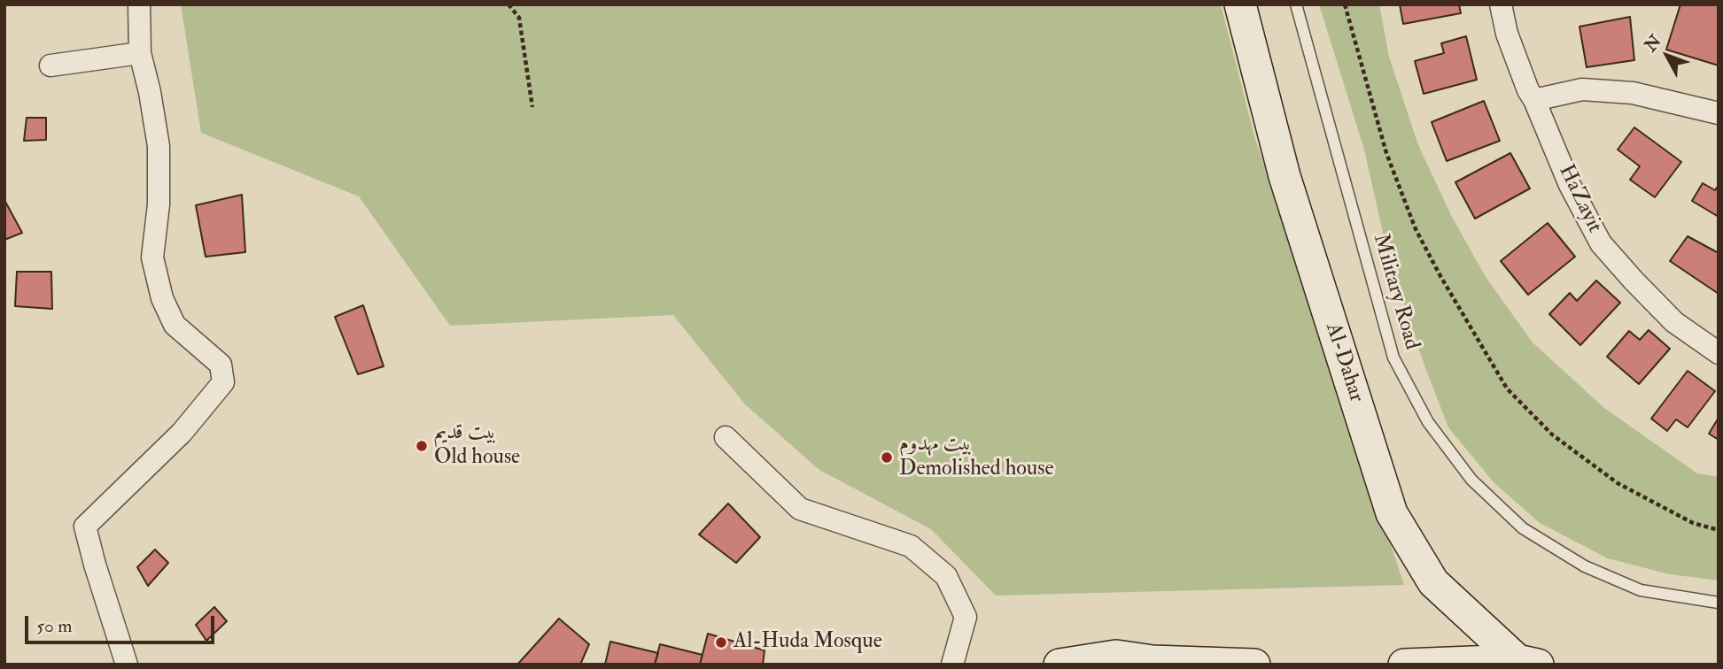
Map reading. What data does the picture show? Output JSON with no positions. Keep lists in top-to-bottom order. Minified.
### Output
{"streets":{"street":["HaZayit","Al-Dahar"],"lane":["Military Road"]},"places":["بيت قديم Old house","بيت مهدوم Demolished house","Al-Huda Mosque"],"scale_bar":"50 m","north":"top left"}
